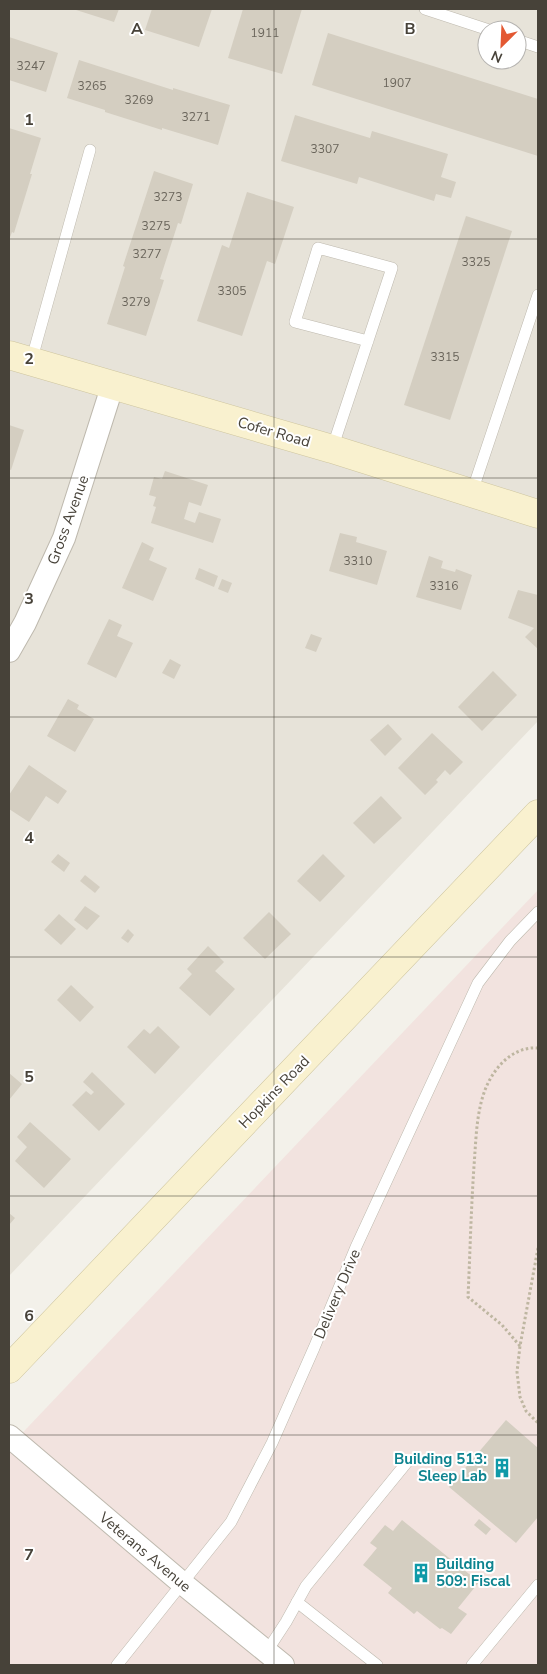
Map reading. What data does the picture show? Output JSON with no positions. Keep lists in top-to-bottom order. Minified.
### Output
{"streets":{"main road":["Cofer Road","Hopkins Road"],"street":["Gross Avenue","Veterans Avenue"],"lane":["Delivery Drive"]},"crossings":[["Cofer Road","Gross Avenue"],["Delivery Drive","Veterans Avenue"]],"places":{"building":["Building 513: Sleep Lab","Building 509: Fiscal"]},"house_numbers":["1911","3247","1907","3265","3269","3271","3307","3273","3275","3277","3325","3305","3279","3315","3310","3316"],"north":"bottom left","grid":{"columns":["A","B"],"rows":["1","2","3","4","5","6","7"]}}
